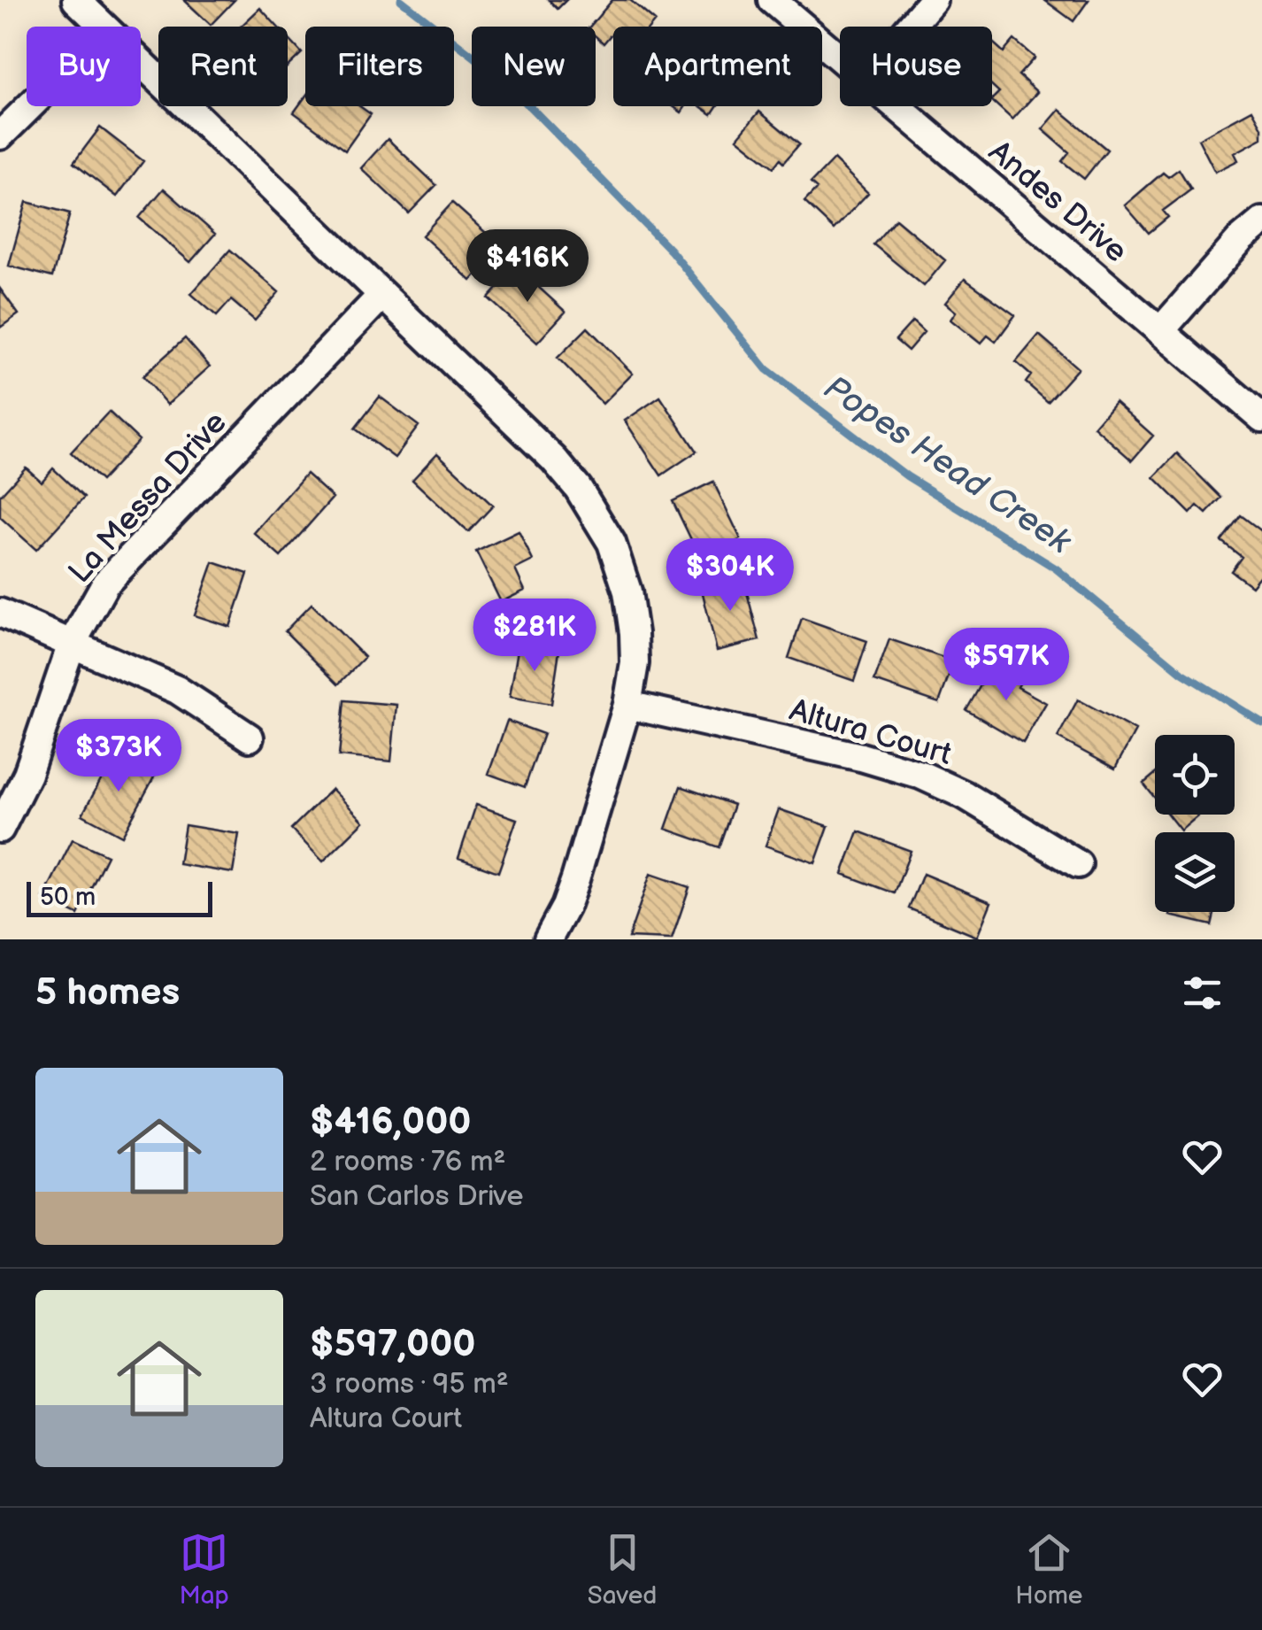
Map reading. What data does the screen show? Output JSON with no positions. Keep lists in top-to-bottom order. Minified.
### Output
{"streets":{"street":["Andes Drive","La Messa Drive","Altura Court"]},"water":["Popes Head Creek"],"scale_bar":"50 m","page":{"chip":["Buy","Rent","Filters","New","Apartment","House"],"price":["$416K","$304K","$281K","$597K","$373K"],"scale":"50 m","heading":"5 homes","list":[{"name":"$416,000","note":"2 rooms · 76 m² · San Carlos Drive"},{"name":"$597,000","note":"3 rooms · 95 m² · Altura Court"}],"tabs":["Map","Saved","Home"]}}
